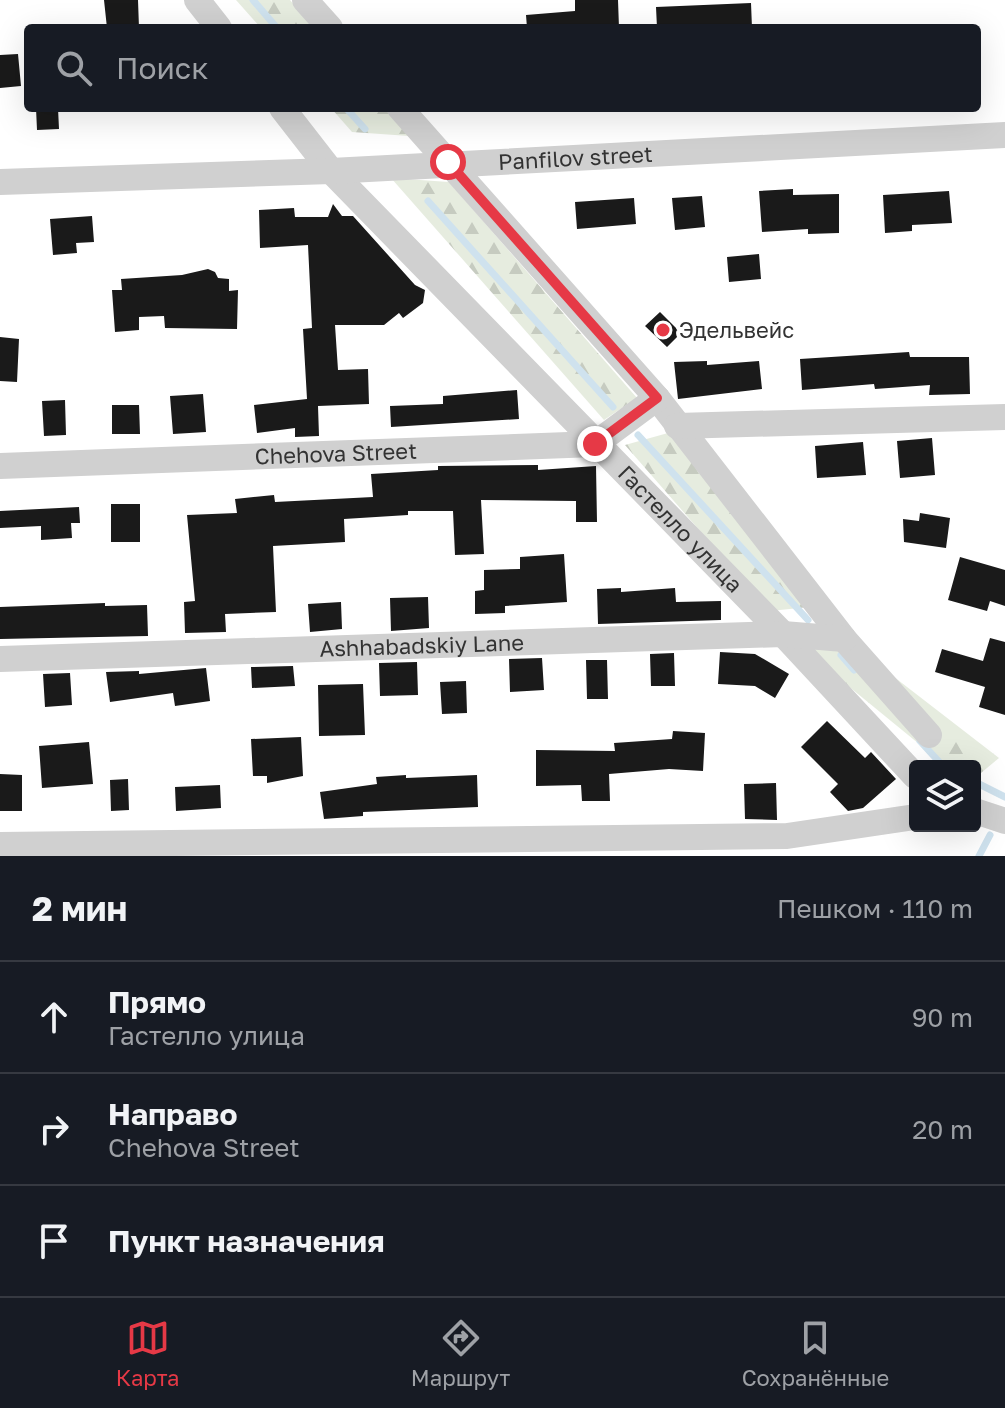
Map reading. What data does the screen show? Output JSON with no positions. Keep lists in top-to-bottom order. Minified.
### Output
{"streets":{"street":["Panfilov street","Chehova Street","Гастелло улица","Ashhabadskiy Lane"]},"crossings":[["Panfilov street","Гастелло улица"],["Chehova Street","Гастелло улица"],["Гастелло улица","Ashhabadskiy Lane"]],"places":["Эдельвейс"],"page":{"search":"Поиск","heading":["2 мин","Пешком · 110 m"],"list":[["Прямо","Гастелло улица","90 m"],["Направо","Chehova Street","20 m"],"Пункт назначения"],"nav":["Карта","Маршрут","Сохранённые"]}}
